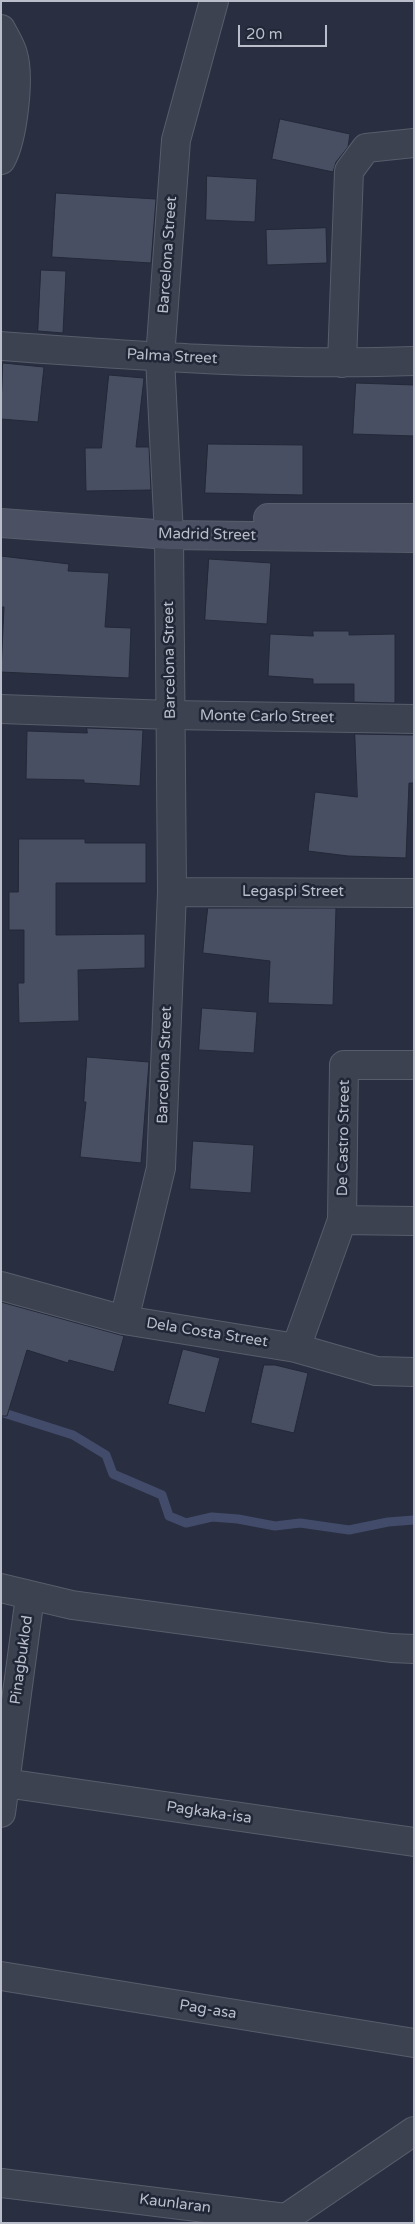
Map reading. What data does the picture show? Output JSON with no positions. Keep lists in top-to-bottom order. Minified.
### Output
{"streets":{"street":["Barcelona Street","Palma Street","Madrid Street","Monte Carlo Street","Legaspi Street","De Castro Street","Dela Costa Street","Pinagbuklod","Pagkaka-isa","Pag-asa","Kaunlaran"]},"crossings":[["Barcelona Street","Palma Street"],["Barcelona Street","Madrid Street"],["Barcelona Street","Monte Carlo Street"],["Barcelona Street","Legaspi Street"],["Barcelona Street","Dela Costa Street"],["De Castro Street","Dela Costa Street"],["Pinagbuklod","Pagkaka-isa"]],"scale_bar":"20 m"}
